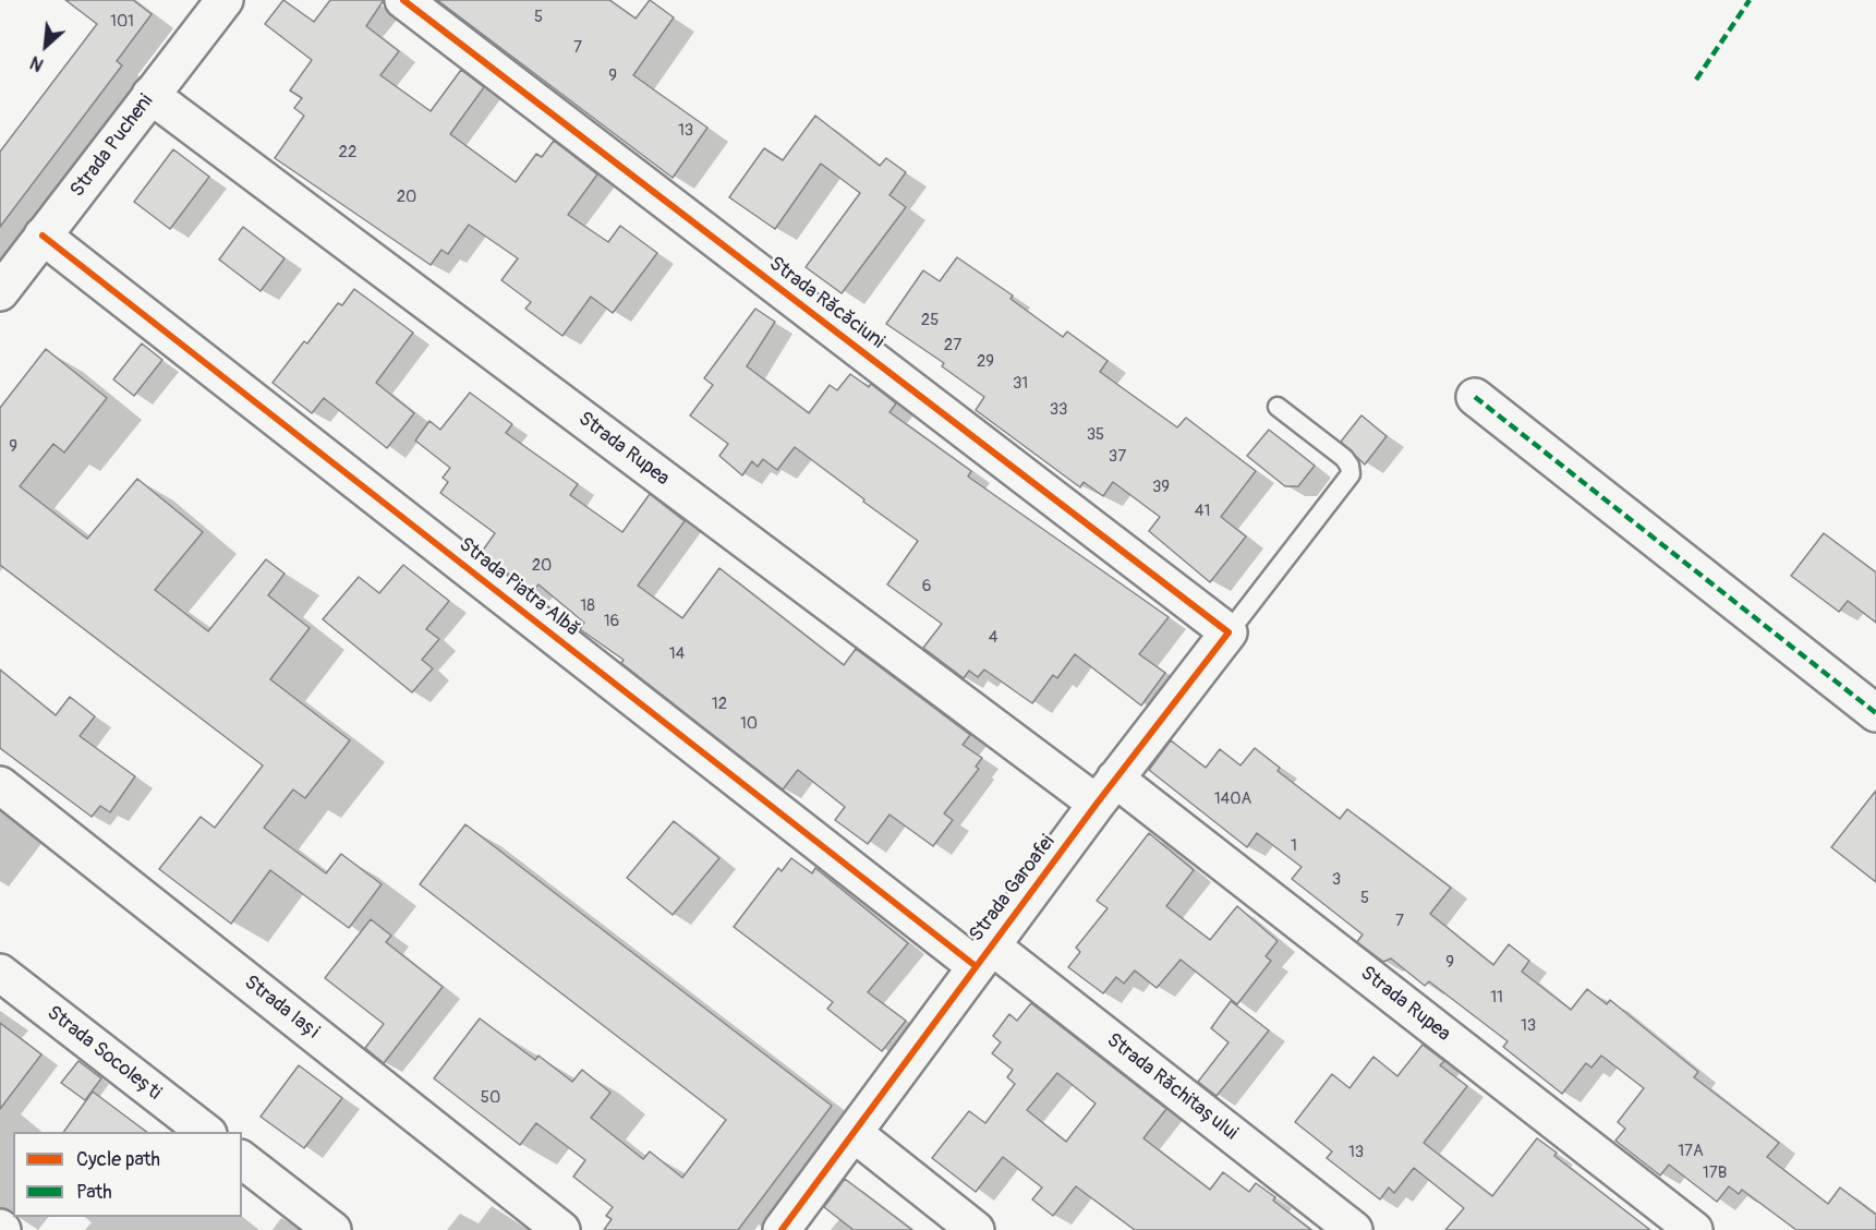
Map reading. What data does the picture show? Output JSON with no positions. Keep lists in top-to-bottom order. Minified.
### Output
{"streets":{"street":["Strada Pucheni","Strada Răcăciuni","Strada Rupea","Strada Piatra Albă","Strada Garoafei","Strada Iași","Strada Socolești","Strada Răchitașului"]},"crossings":[["Strada Pucheni","Strada Rupea"],["Strada Pucheni","Strada Piatra Albă"],["Strada Răcăciuni","Strada Garoafei"],["Strada Rupea","Strada Garoafei"],["Strada Piatra Albă","Strada Garoafei"],["Strada Piatra Albă","Strada Răchitașului"],["Strada Garoafei","Strada Răchitașului"]],"house_numbers":["5","101","7","9","13","22","20","25","27","29","31","33","35","9","37","39","41","20","6","18","16","4","14","12","10","140A","1","3","5","7","9","11","13","50","17A","13","17B"],"legend":["Cycle path","Path"],"north":"bottom left"}
